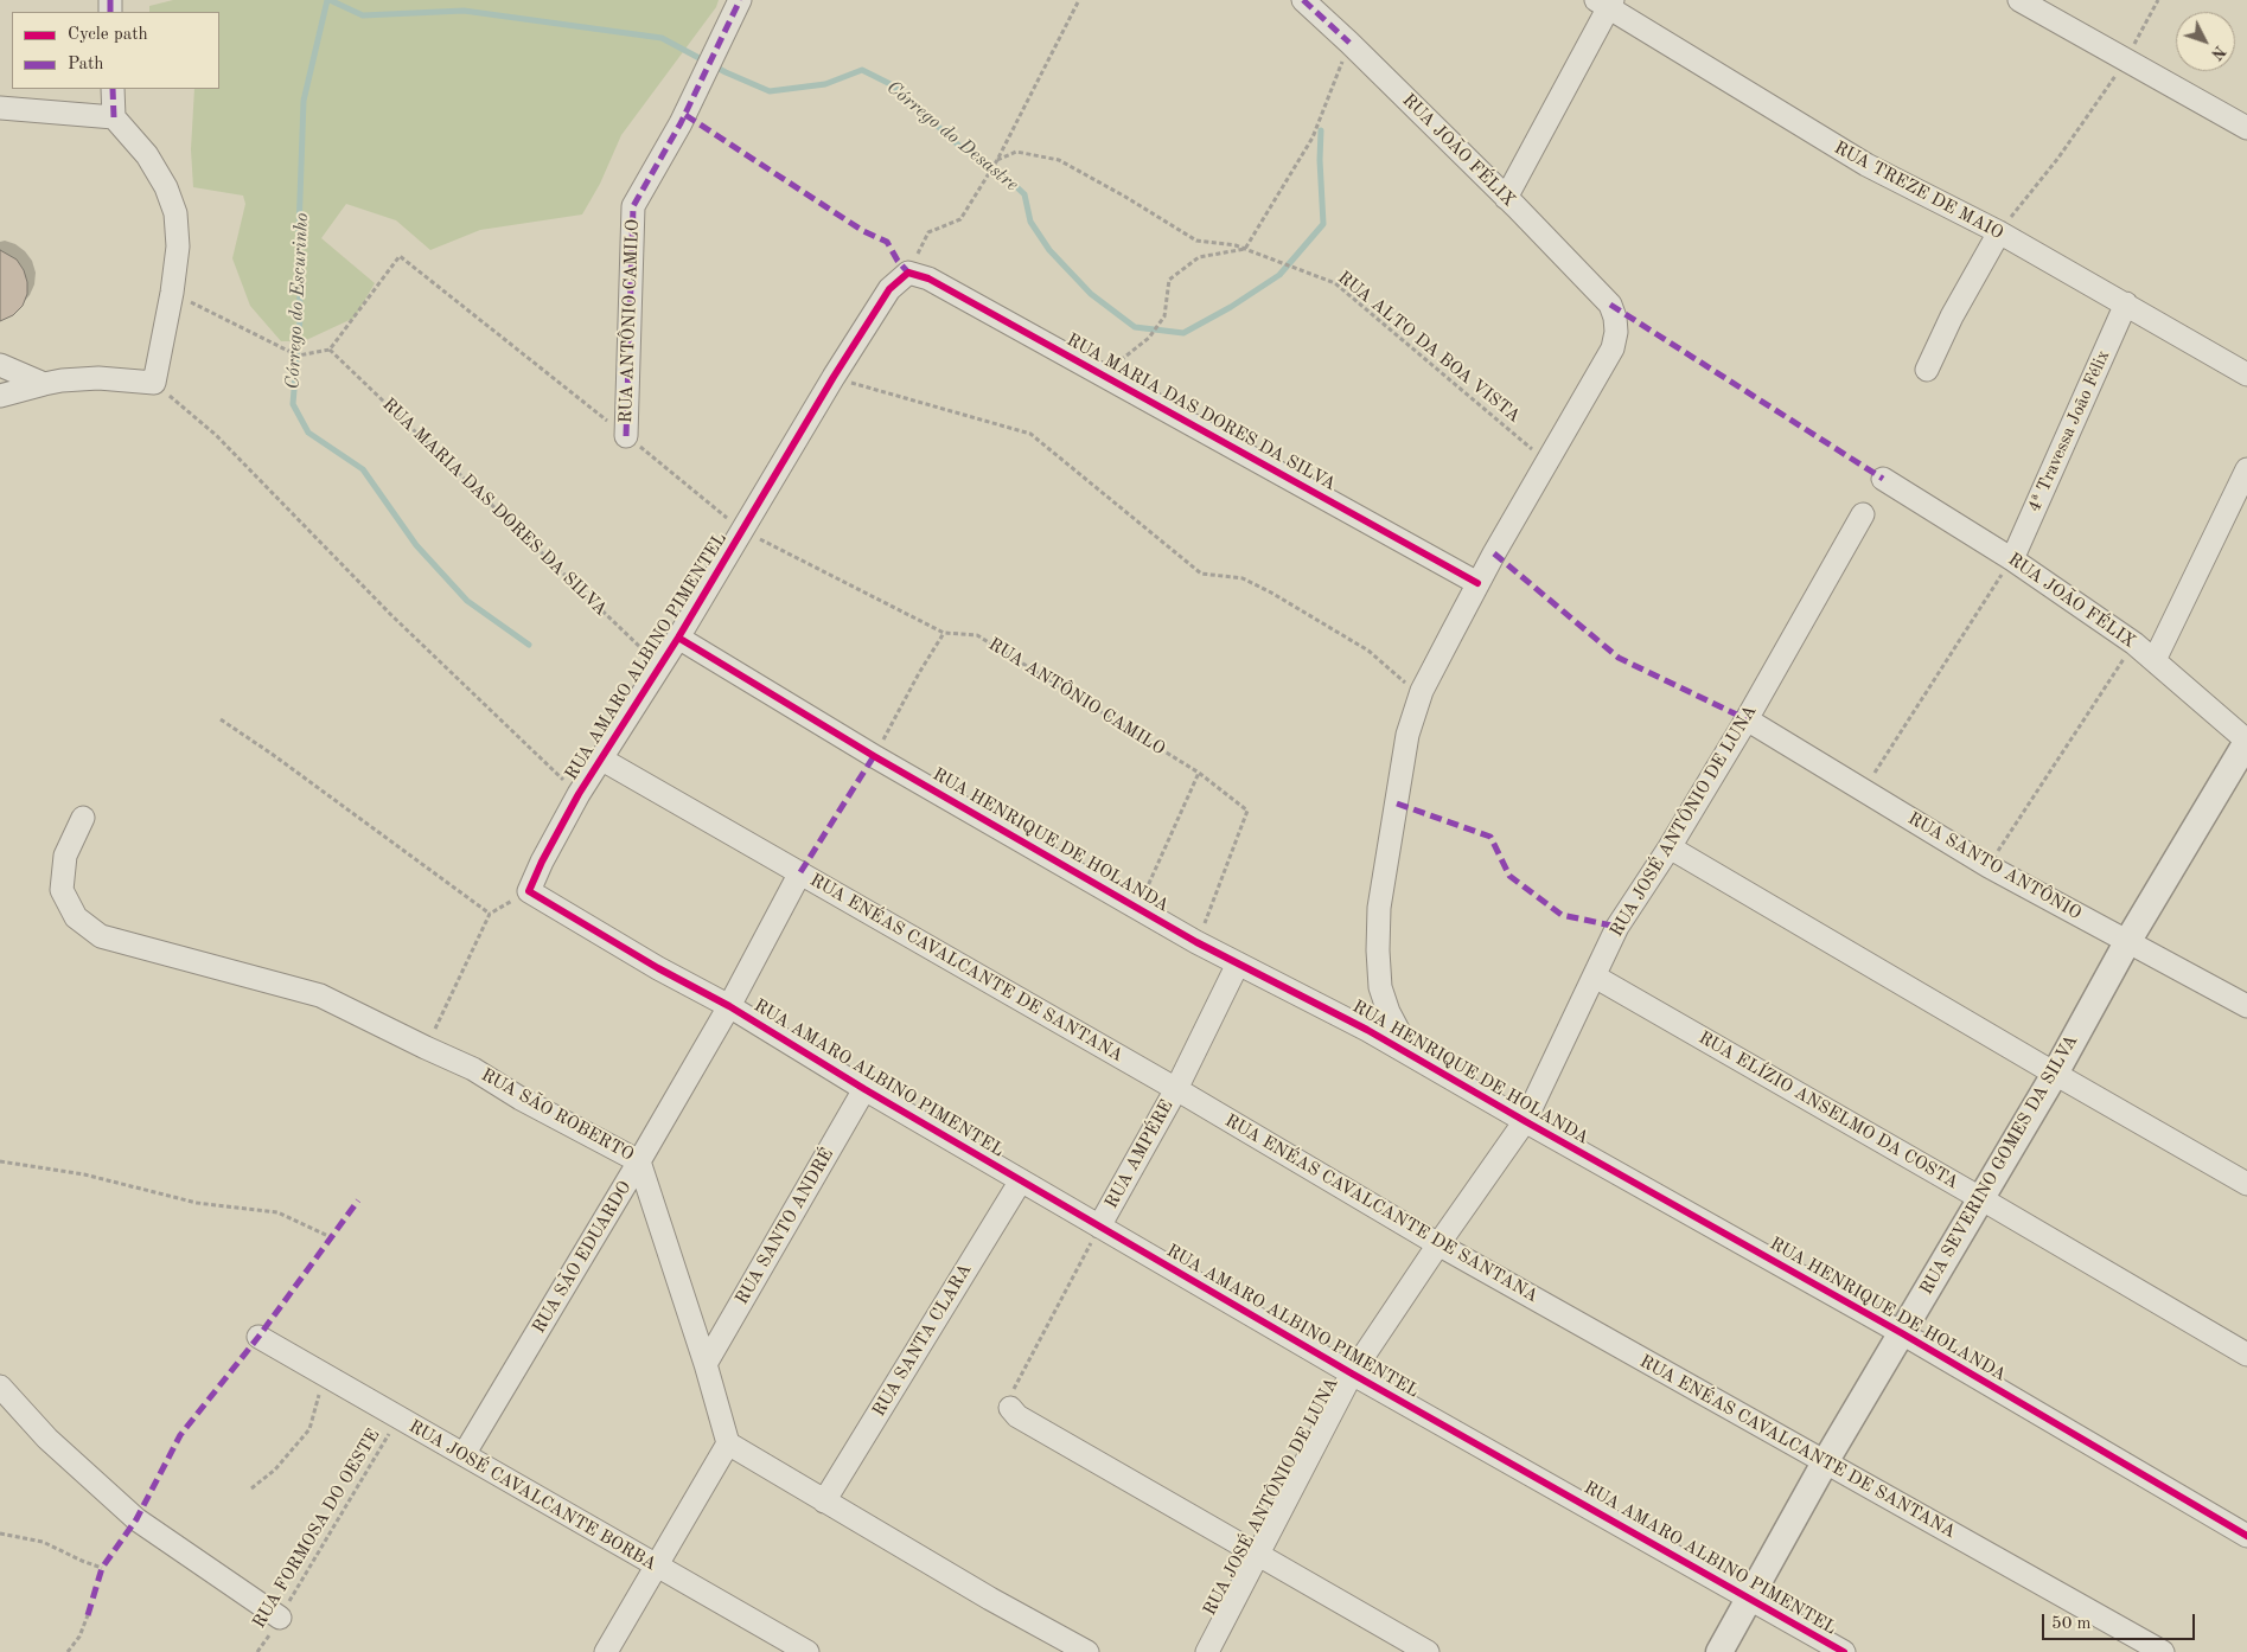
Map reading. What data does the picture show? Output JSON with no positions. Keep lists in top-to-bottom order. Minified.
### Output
{"streets":{"street":["RUA JOÃO FÉLIX","RUA TREZE DE MAIO","RUA ANTÔNIO CAMILO","RUA MARIA DAS DORES DA SILVA","4ª Travessa João Félix","RUA AMARO ALBINO PIMENTEL","RUA JOSÉ ANTÔNIO DE LUNA","RUA HENRIQUE DE HOLANDA","RUA SANTO ANTÔNIO","RUA ENÉAS CAVALCANTE DE SANTANA","RUA ELÍZIO ANSELMO DA COSTA","RUA SÃO ROBERTO","RUA AMPÉRE","RUA SEVERINO GOMES DA SILVA","RUA SANTO ANDRÉ","RUA SÃO EDUARDO","RUA SANTA CLARA","RUA JOSÉ CAVALCANTE BORBA"],"path":["RUA ALTO DA BOA VISTA","RUA FORMOSA DO OESTE"]},"crossings":[["RUA JOÃO FÉLIX","RUA ALTO DA BOA VISTA"],["RUA JOÃO FÉLIX","4ª Travessa João Félix"],["RUA JOÃO FÉLIX","RUA SEVERINO GOMES DA SILVA"],["RUA TREZE DE MAIO","4ª Travessa João Félix"],["RUA ANTÔNIO CAMILO","RUA AMARO ALBINO PIMENTEL"],["RUA ANTÔNIO CAMILO","RUA HENRIQUE DE HOLANDA"],["RUA MARIA DAS DORES DA SILVA","RUA AMARO ALBINO PIMENTEL"],["RUA AMARO ALBINO PIMENTEL","RUA JOSÉ ANTÔNIO DE LUNA"],["RUA AMARO ALBINO PIMENTEL","RUA HENRIQUE DE HOLANDA"],["RUA AMARO ALBINO PIMENTEL","RUA ENÉAS CAVALCANTE DE SANTANA"],["RUA AMARO ALBINO PIMENTEL","RUA AMPÉRE"],["RUA AMARO ALBINO PIMENTEL","RUA SEVERINO GOMES DA SILVA"],["RUA AMARO ALBINO PIMENTEL","RUA SANTO ANDRÉ"],["RUA AMARO ALBINO PIMENTEL","RUA SÃO EDUARDO"],["RUA AMARO ALBINO PIMENTEL","RUA SANTA CLARA"],["RUA JOSÉ ANTÔNIO DE LUNA","RUA HENRIQUE DE HOLANDA"],["RUA JOSÉ ANTÔNIO DE LUNA","RUA SANTO ANTÔNIO"],["RUA JOSÉ ANTÔNIO DE LUNA","RUA ENÉAS CAVALCANTE DE SANTANA"],["RUA JOSÉ ANTÔNIO DE LUNA","RUA ELÍZIO ANSELMO DA COSTA"],["RUA HENRIQUE DE HOLANDA","RUA AMPÉRE"],["RUA HENRIQUE DE HOLANDA","RUA SEVERINO GOMES DA SILVA"],["RUA SANTO ANTÔNIO","RUA SEVERINO GOMES DA SILVA"],["RUA ENÉAS CAVALCANTE DE SANTANA","RUA AMPÉRE"],["RUA ENÉAS CAVALCANTE DE SANTANA","RUA SEVERINO GOMES DA SILVA"],["RUA ENÉAS CAVALCANTE DE SANTANA","RUA SÃO EDUARDO"],["RUA ELÍZIO ANSELMO DA COSTA","RUA SEVERINO GOMES DA SILVA"],["RUA SÃO ROBERTO","RUA SANTO ANDRÉ"],["RUA SÃO ROBERTO","RUA SÃO EDUARDO"],["RUA SÃO EDUARDO","RUA JOSÉ CAVALCANTE BORBA"],["RUA JOSÉ CAVALCANTE BORBA","RUA FORMOSA DO OESTE"]],"water":["Córrego do Desastre","Córrego do Escurinho"],"legend":["Cycle path","Path"],"scale_bar":"50 m","north":"bottom right"}
